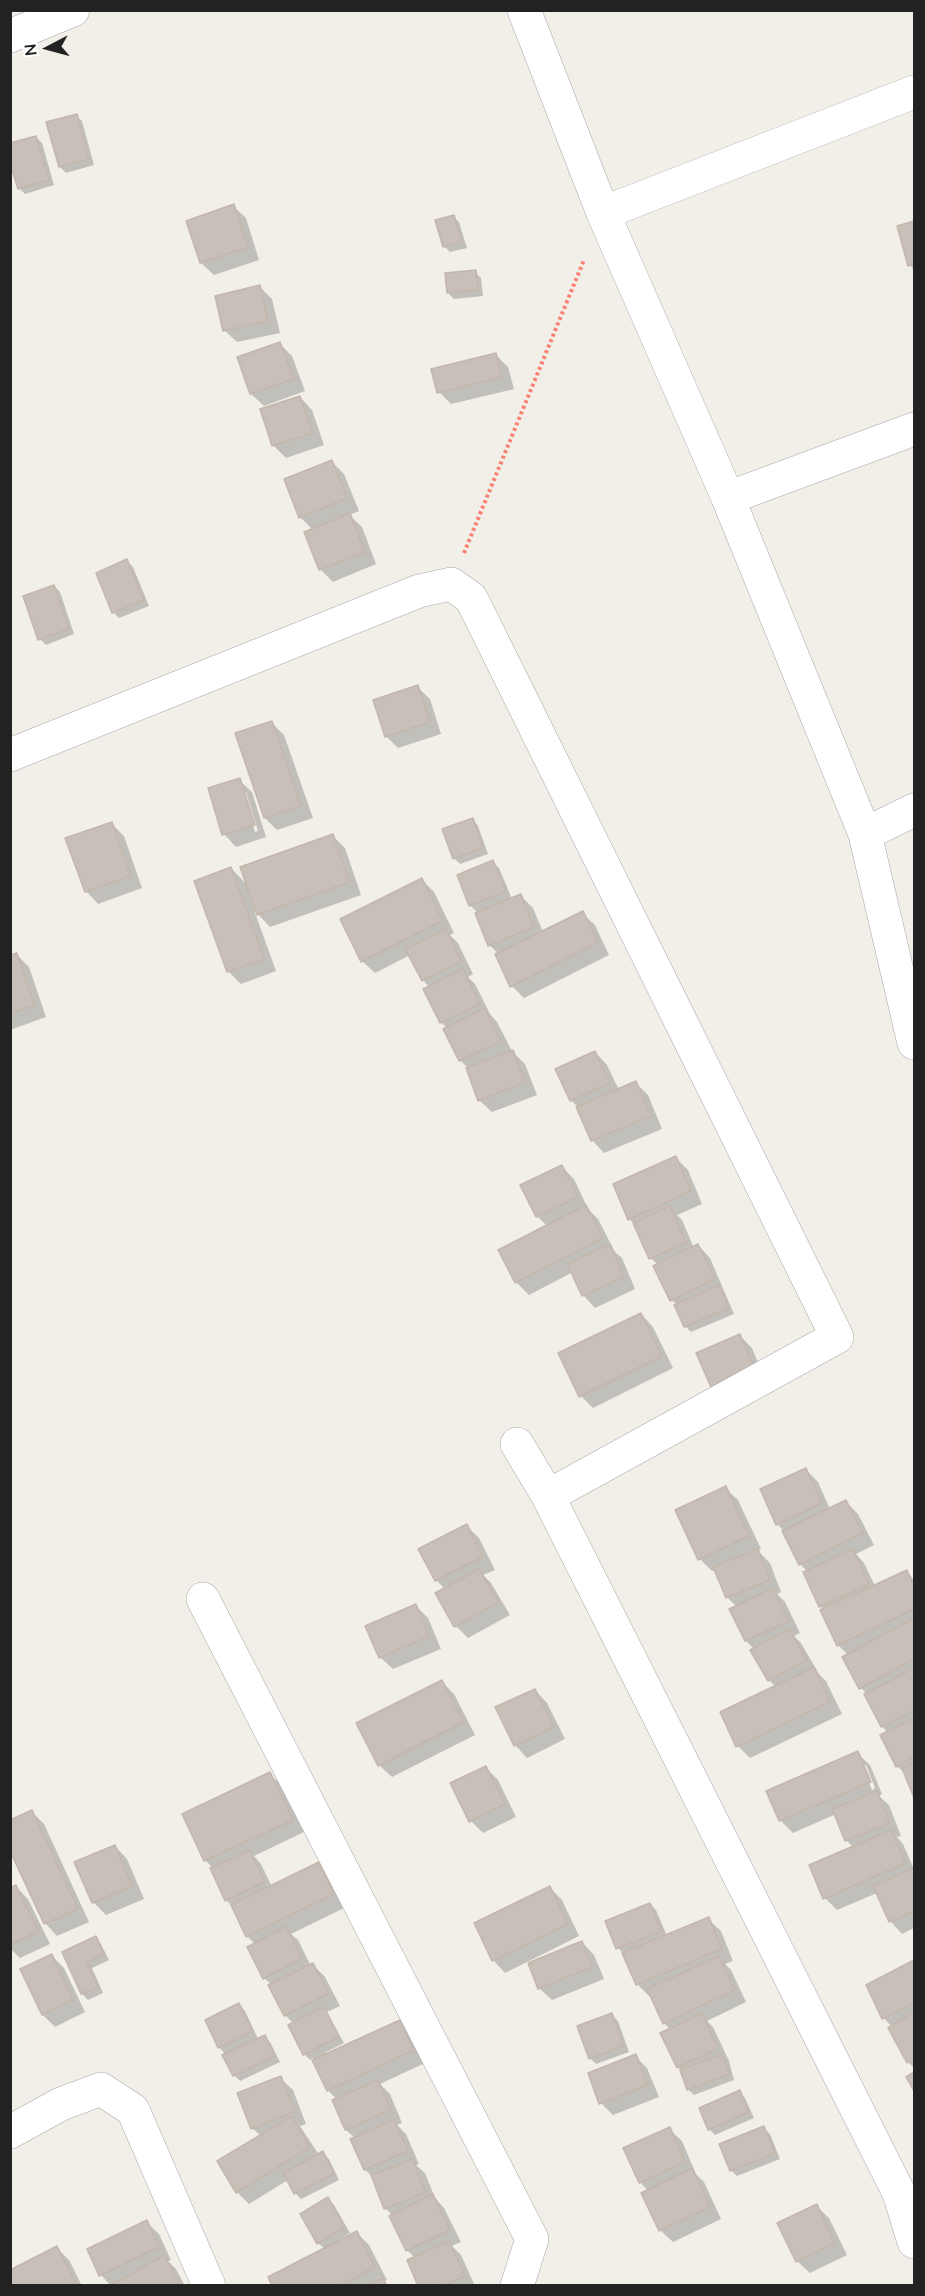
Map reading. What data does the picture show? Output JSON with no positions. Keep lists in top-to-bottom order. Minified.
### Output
{"north":"left"}
